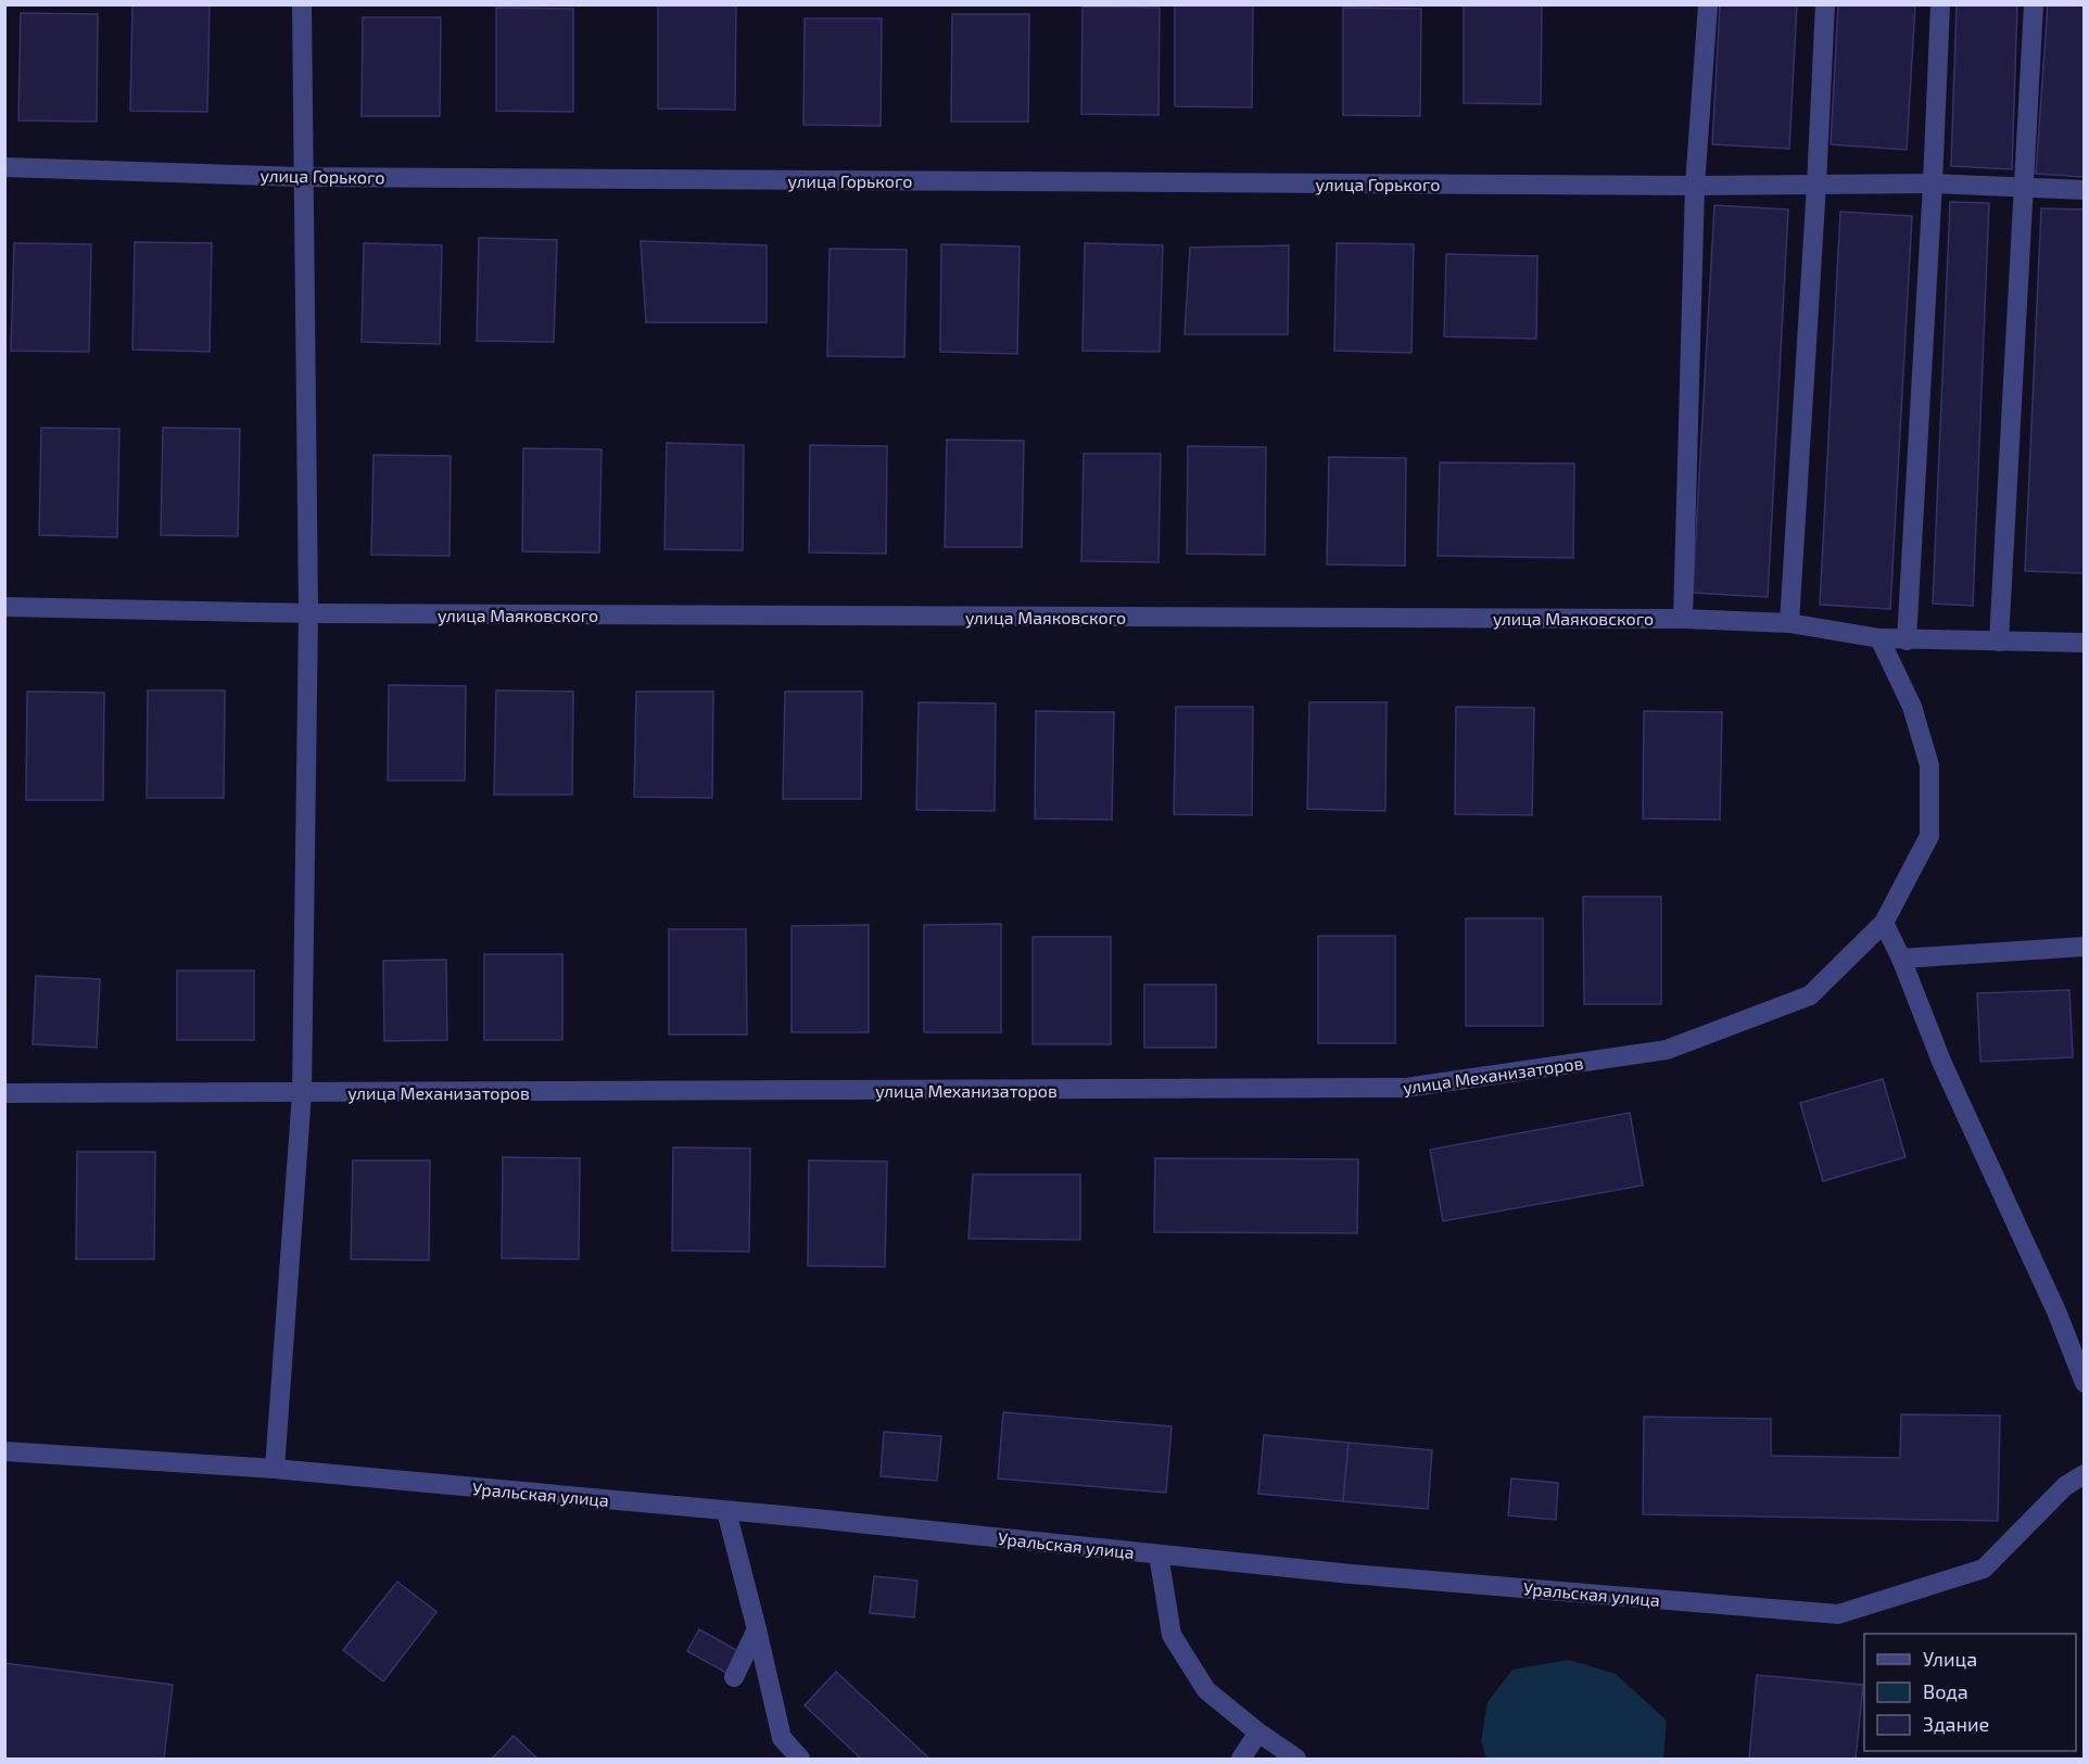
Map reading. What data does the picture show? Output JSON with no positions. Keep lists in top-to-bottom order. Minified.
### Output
{"streets":{"street":["улица Горького","улица Маяковского","улица Механизаторов","Уральская улица"]},"crossings":[["улица Маяковского","улица Механизаторов"]],"legend":["Улица","Вода","Здание"]}
